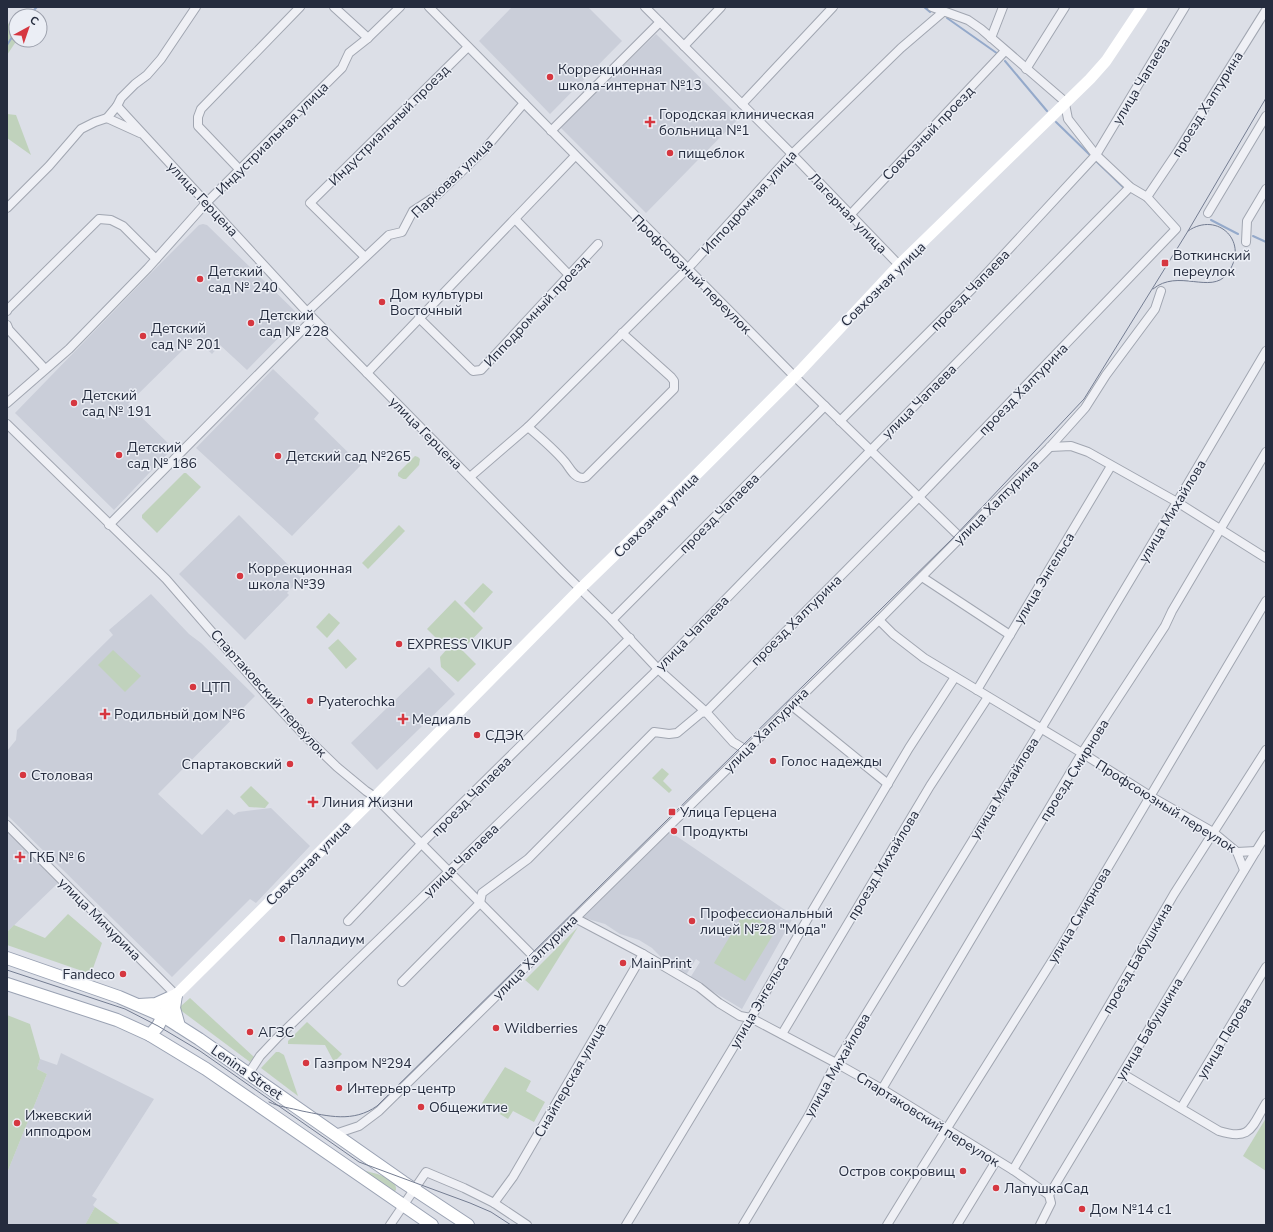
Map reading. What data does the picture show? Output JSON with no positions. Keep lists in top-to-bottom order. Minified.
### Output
{"streets":{"main road":["Lenina Street"],"street":["улица Чапаева","проезд Халтурина","Индустриальный проезд","Совхозный проезд","Индустриальная улица","Парковая улица","улица Герцена","Ипподромная улица","Лагерная улица","Профсоюзный переулок","Совхозная улица","проезд Чапаева","Ипподромный проезд","улица Халтурина","улица Михайлова","улица Энгельса","Спартаковский переулок","проезд Смирнова","проезд Михайлова","улица Смирнова","улица Мичурина","проезд Бабушкина","улица Бабушкина","улица Перова","Снайперская улица"]},"crossings":[["улица Чапаева","улица Герцена"],["улица Чапаева","Профсоюзный переулок"],["улица Чапаева","проезд Чапаева"],["улица Чапаева","Спартаковский переулок"],["улица Чапаева","Lenina Street"],["проезд Халтурина","улица Герцена"],["проезд Халтурина","Профсоюзный переулок"],["проезд Халтурина","Спартаковский переулок"],["Индустриальный проезд","Парковая улица"],["Индустриальный проезд","Профсоюзный переулок"],["Совхозный проезд","Лагерная улица"],["Индустриальная улица","улица Герцена"],["Парковая улица","улица Герцена"],["Парковая улица","Профсоюзный переулок"],["улица Герцена","Ипподромная улица"],["улица Герцена","Совхозная улица"],["улица Герцена","проезд Чапаева"],["улица Герцена","улица Халтурина"],["Ипподромная улица","Лагерная улица"],["Ипподромная улица","Профсоюзный переулок"],["Лагерная улица","Совхозная улица"],["Профсоюзный переулок","Совхозная улица"],["Профсоюзный переулок","проезд Чапаева"],["Профсоюзный переулок","улица Халтурина"],["Профсоюзный переулок","улица Михайлова"],["Профсоюзный переулок","улица Энгельса"],["Профсоюзный переулок","проезд Смирнова"],["Профсоюзный переулок","проезд Михайлова"],["Профсоюзный переулок","улица Смирнова"],["Профсоюзный переулок","проезд Бабушкина"],["Профсоюзный переулок","улица Бабушкина"],["Совхозная улица","Спартаковский переулок"],["Совхозная улица","улица Мичурина"],["Совхозная улица","Lenina Street"],["проезд Чапаева","Спартаковский переулок"],["улица Халтурина","Спартаковский переулок"],["улица Халтурина","Lenina Street"],["улица Михайлова","Спартаковский переулок"],["улица Энгельса","Спартаковский переулок"],["Спартаковский переулок","проезд Смирнова"],["Спартаковский переулок","проезд Михайлова"],["Спартаковский переулок","улица Смирнова"],["Спартаковский переулок","проезд Бабушкина"],["Спартаковский переулок","улица Бабушкина"],["Спартаковский переулок","Снайперская улица"]],"places":{"other":["Коррекционная школа-интернат №13","пищеблок","Детский сад № 240","Дом культуры Восточный","Детский сад № 228","Детский сад № 201","Детский сад № 191","Детский сад № 186","Детский сад №265","Коррекционная школа №39","EXPRESS VIKUP","ЦТП","Pyaterochka","СДЭК","Голос надежды","Спартаковский","Столовая","Продукты","Профессиональный лицей №28 \"Мода\"","Палладиум","MainPrint","Fandeco","Wildberries","АГЗС","Газпром №294","Интерьер-центр","Общежитие","Ижевский ипподром","Остров сокровищ","ЛапушкаСад","Дом №14 с1"],"health":["Городская клиническая больница №1","Родильный дом №6","Медиаль","Линия Жизни","ГКБ № 6"],"transit":["Воткинский переулок","Улица Герцена"]},"north":"top right"}
